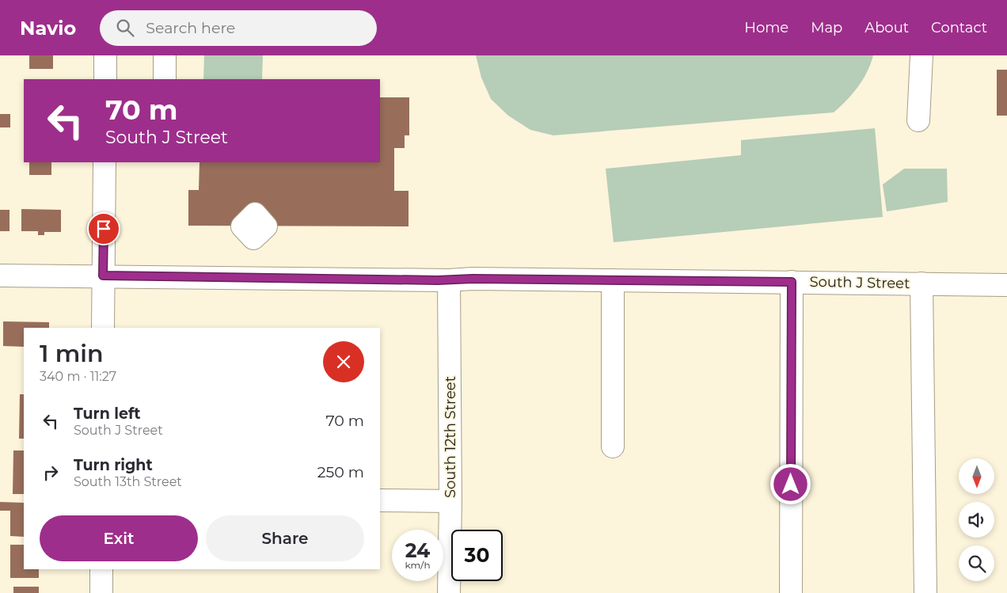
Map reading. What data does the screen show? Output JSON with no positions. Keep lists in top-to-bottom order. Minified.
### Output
{"streets":{"street":["South J Street","South 12th Street"]},"crossings":[["South J Street","South 12th Street"]],"north":"bottom","page":{"header":"Navio","search":"Search here","nav":["Home","Map","About","Contact"],"turn":["70 m","South J Street"],"heading":["1 min","340 m · 11:27"],"list":[{"name":"Turn left","note":"South J Street","value":"70 m"},{"name":"Turn right","note":"South 13th Street","value":"250 m"}],"buttons":["Exit","Share"],"speed":"24 km/h","limit":"30"}}
